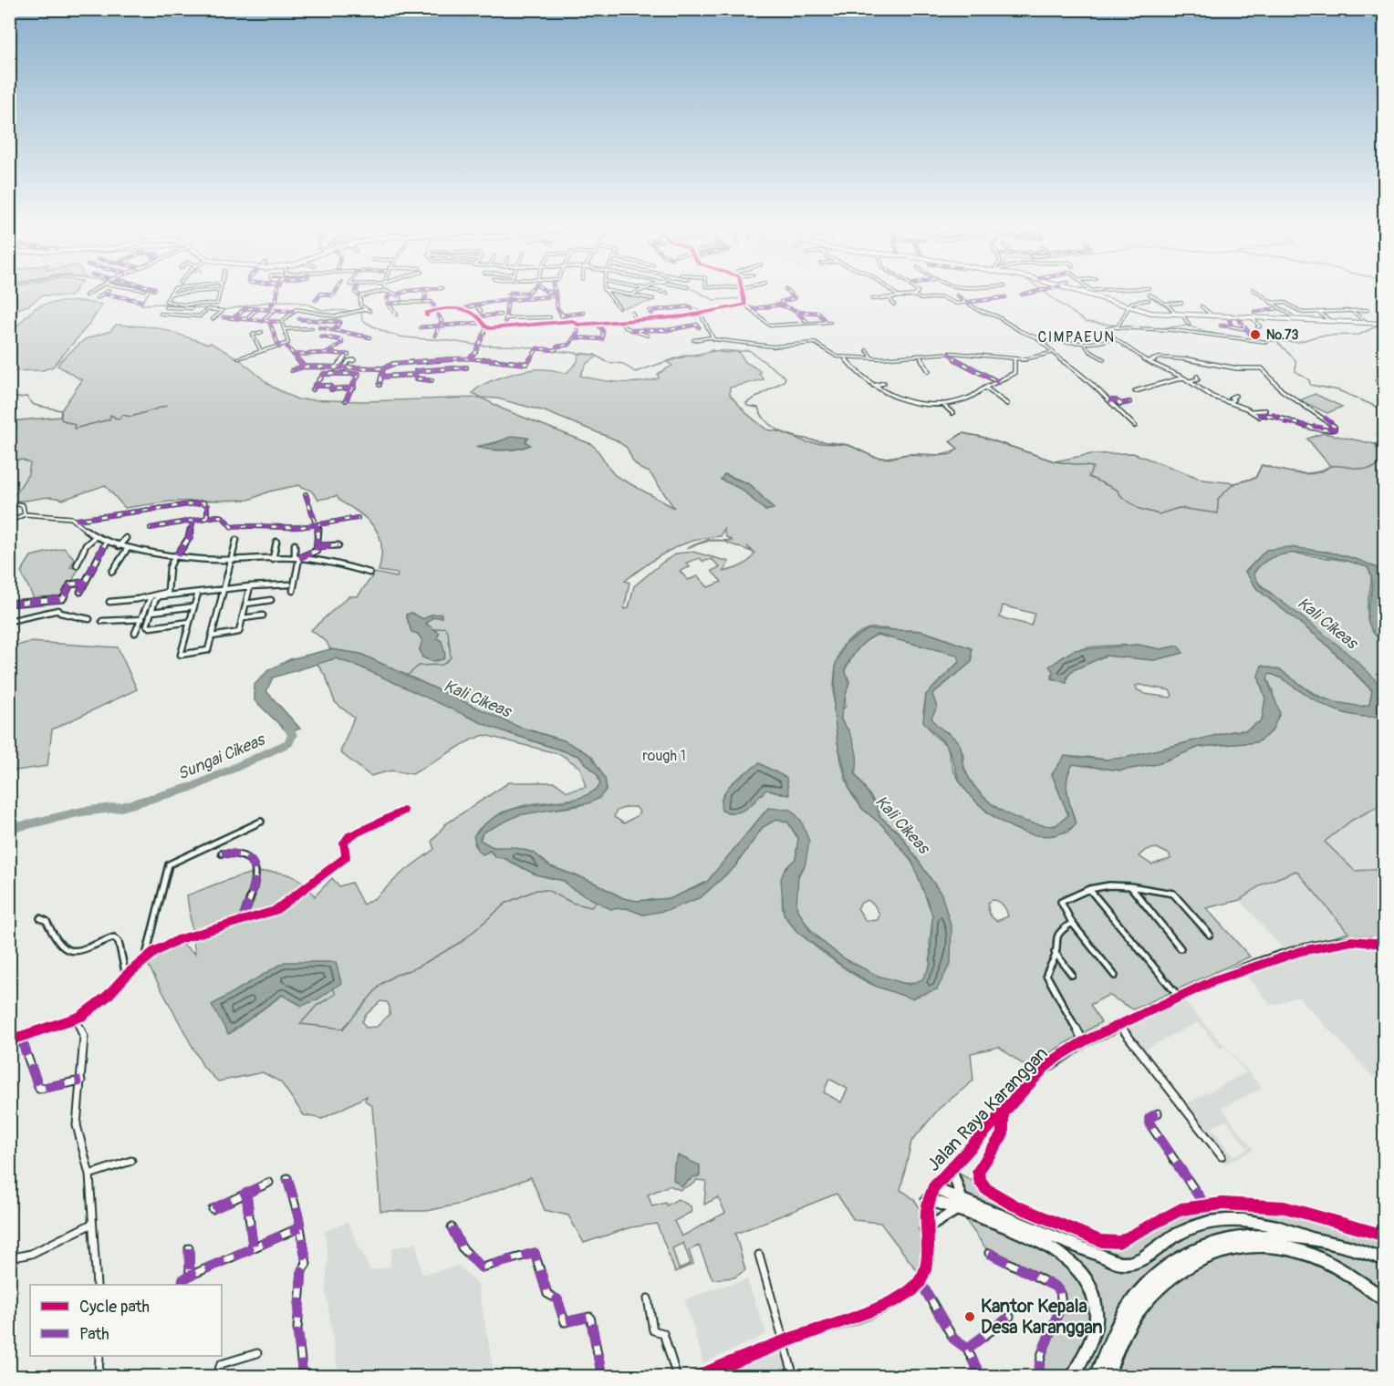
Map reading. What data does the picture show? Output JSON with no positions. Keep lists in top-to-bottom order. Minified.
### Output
{"streets":{"main road":["Jalan Raya Karanggan"]},"districts":["CIMPAEUN"],"water":["Kali Cikeas","Sungai Cikeas"],"parks":["rough 1"],"places":["No.73","Kantor Kepala Desa Karanggan"],"legend":["Cycle path","Path"]}
